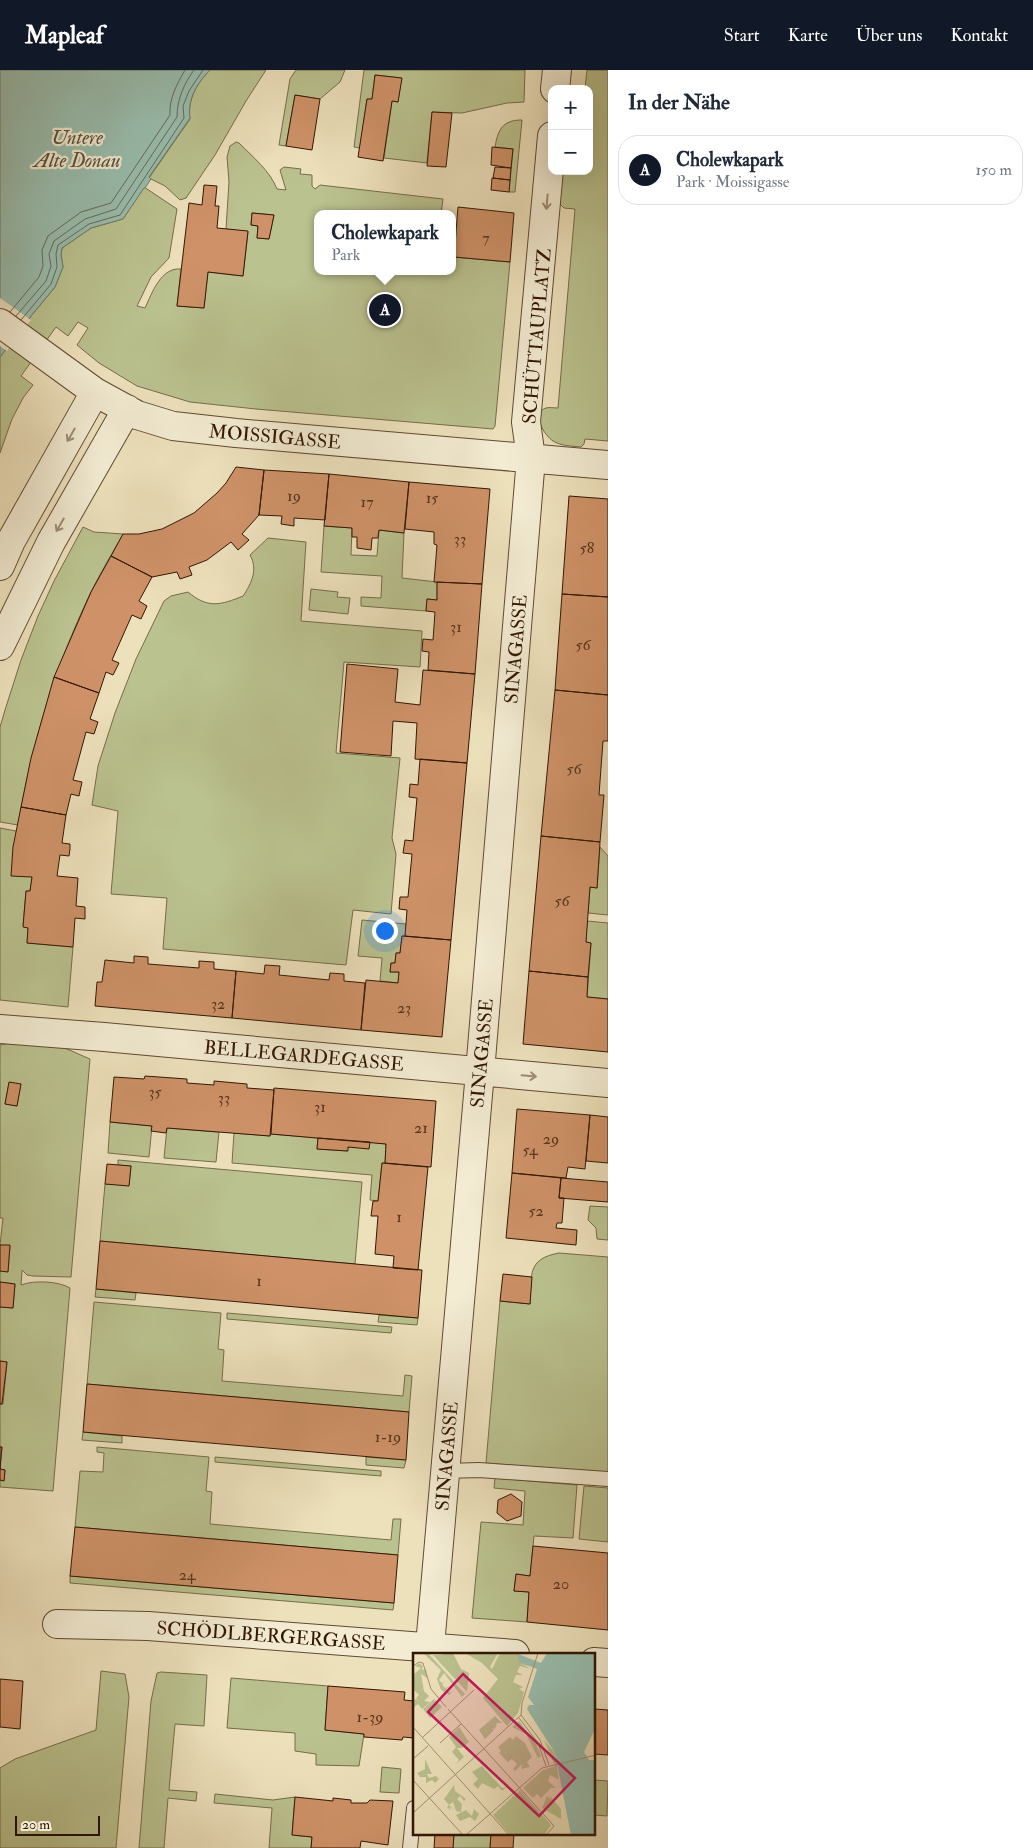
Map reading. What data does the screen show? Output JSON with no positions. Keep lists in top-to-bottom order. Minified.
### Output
{"streets":{"street":["SCHÜTTAUPLATZ","MOISSIGASSE","SINAGASSE","BELLEGARDEGASSE","SCHÖDLBERGERGASSE"]},"crossings":[["SCHÜTTAUPLATZ","MOISSIGASSE"],["SCHÜTTAUPLATZ","SINAGASSE"],["MOISSIGASSE","SINAGASSE"],["SINAGASSE","BELLEGARDEGASSE"],["SINAGASSE","SCHÖDLBERGERGASSE"]],"one_way":["SCHÜTTAUPLATZ"],"water":["Untere Alte Donau"],"house_numbers":["7","19","15","17","33","58","31","56","56","56","32","23","35","33","31","21","29","54","52","1","1","1-19","24","20","1-39"],"scale_bar":"20 m","page":{"header":"Mapleaf","nav":["Start","Karte","Über uns","Kontakt"],"heading":"In der Nähe","map_buttons":["+","−"],"list":[{"mark":"A","name":"Cholewkapark","note":"Park · Moissigasse","value":"150 m"}],"popup":["Cholewkapark","Park"],"pins":"A","scale":"20 m"}}
